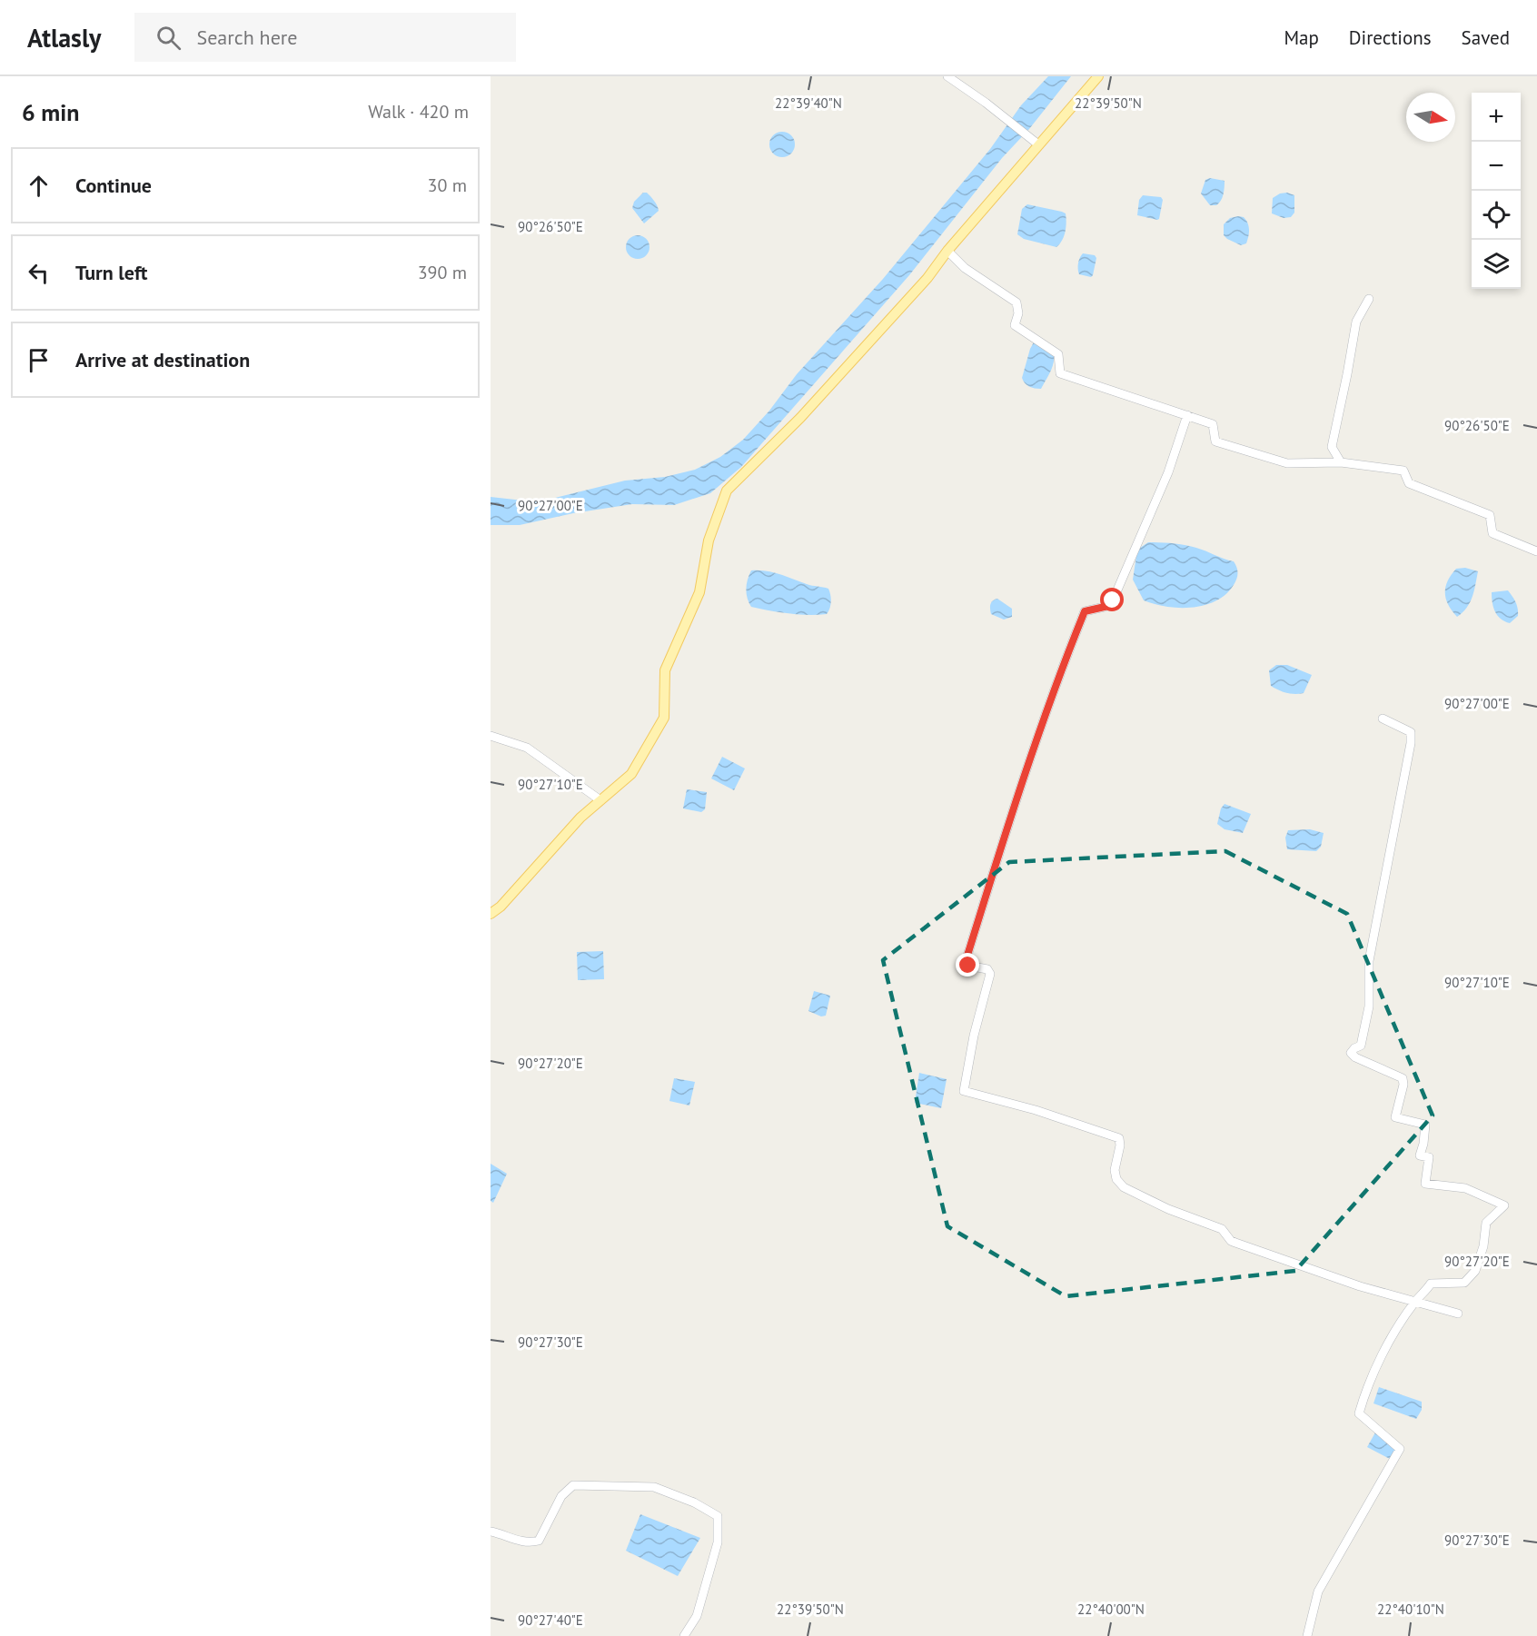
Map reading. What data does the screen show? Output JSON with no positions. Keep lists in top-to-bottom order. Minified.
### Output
{"north":"right","page":{"header":"Atlasly","search":"Search here","nav":["Map","Directions","Saved"],"heading":["6 min","Walk · 420 m"],"map_buttons":["+","−"],"list":[["Continue","30 m"],["Turn left","390 m"],"Arrive at destination"]},"coordinates":["22°39'40\"N","22°39'50\"N","90°26'50\"E","90°27'00\"E","90°27'10\"E","90°27'20\"E","90°27'30\"E","22°40'00\"N","22°40'10\"N","90°27'40\"E"]}
